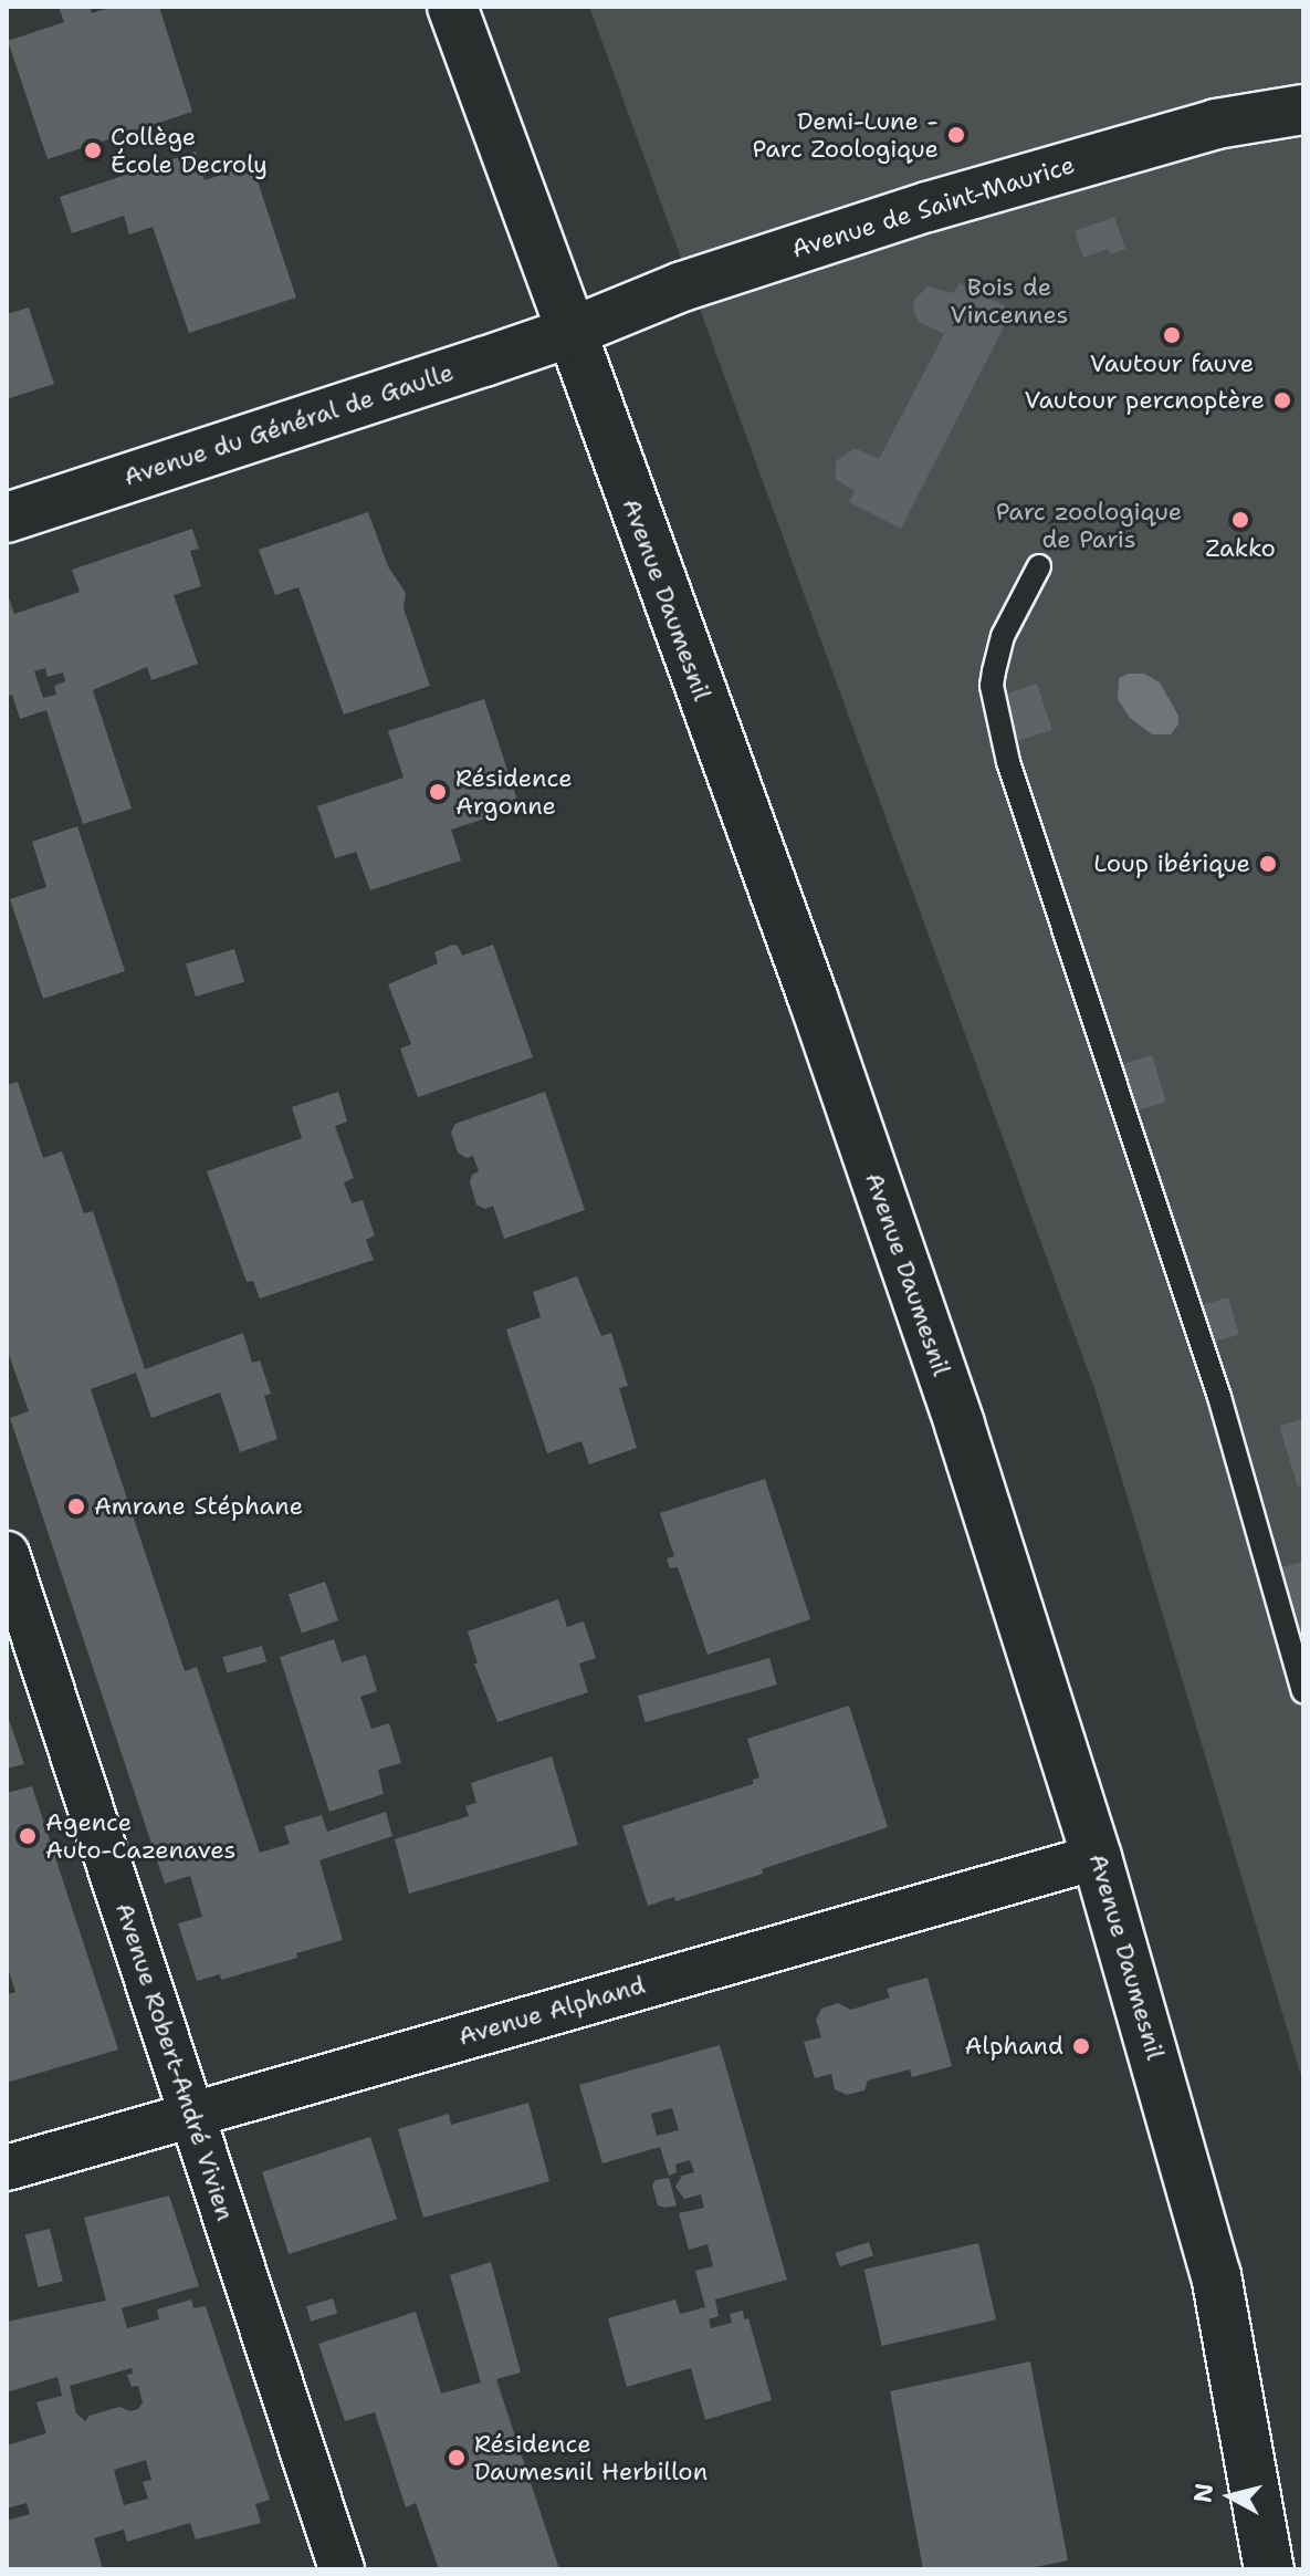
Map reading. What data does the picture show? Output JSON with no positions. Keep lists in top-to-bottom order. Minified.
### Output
{"streets":{"main road":["Avenue de Saint-Maurice","Avenue du Général de Gaulle","Avenue Daumesnil"],"street":["Avenue Alphand","Avenue Robert-André Vivien"]},"crossings":[["Avenue de Saint-Maurice","Avenue du Général de Gaulle"],["Avenue de Saint-Maurice","Avenue Daumesnil"],["Avenue du Général de Gaulle","Avenue Daumesnil"],["Avenue Daumesnil","Avenue Alphand"],["Avenue Alphand","Avenue Robert-André Vivien"]],"parks":["Bois de Vincennes","Parc zoologique de Paris"],"places":["Demi-Lune - Parc Zoologique","Collège École Decroly","Vautour fauve","Vautour percnoptère","Zakko","Résidence Argonne","Loup ibérique","Amrane Stéphane","Agence Auto-Cazenaves","Alphand","Résidence Daumesnil Herbillon"],"north":"left"}
